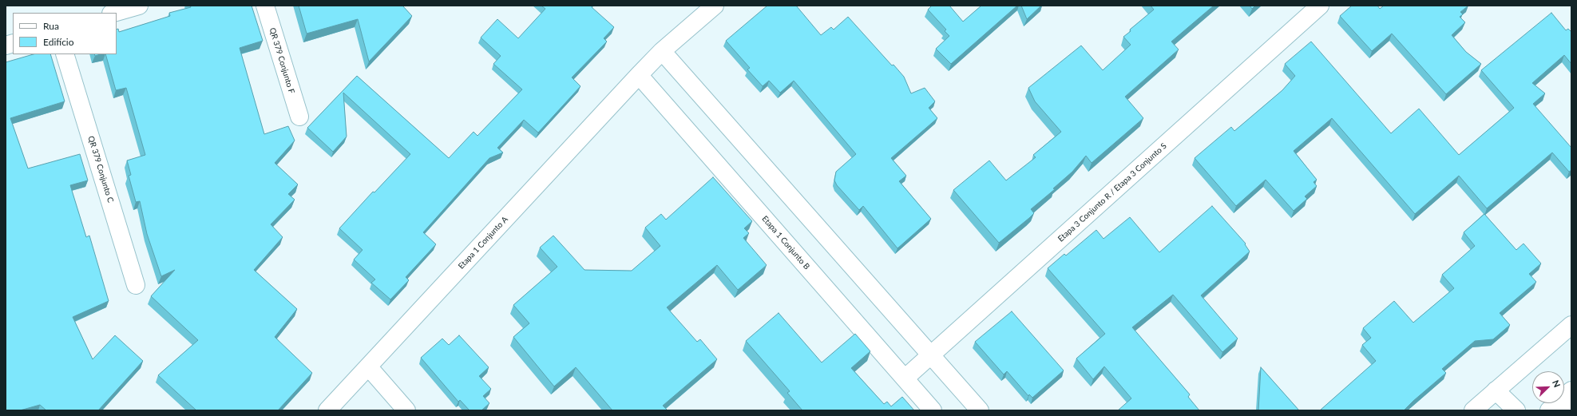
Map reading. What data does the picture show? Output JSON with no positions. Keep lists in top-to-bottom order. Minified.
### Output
{"streets":{"street":["QR 379 Conjunto F","QR 379 Conjunto C","Etapa 3 Conjunto R / Etapa 3 Conjunto S","Etapa 1 Conjunto A","Etapa 1 Conjunto B"]},"crossings":[["Etapa 3 Conjunto R / Etapa 3 Conjunto S","Etapa 1 Conjunto B"],["Etapa 1 Conjunto A","Etapa 1 Conjunto B"]],"legend":["Rua","Edifício"],"north":"top right"}
